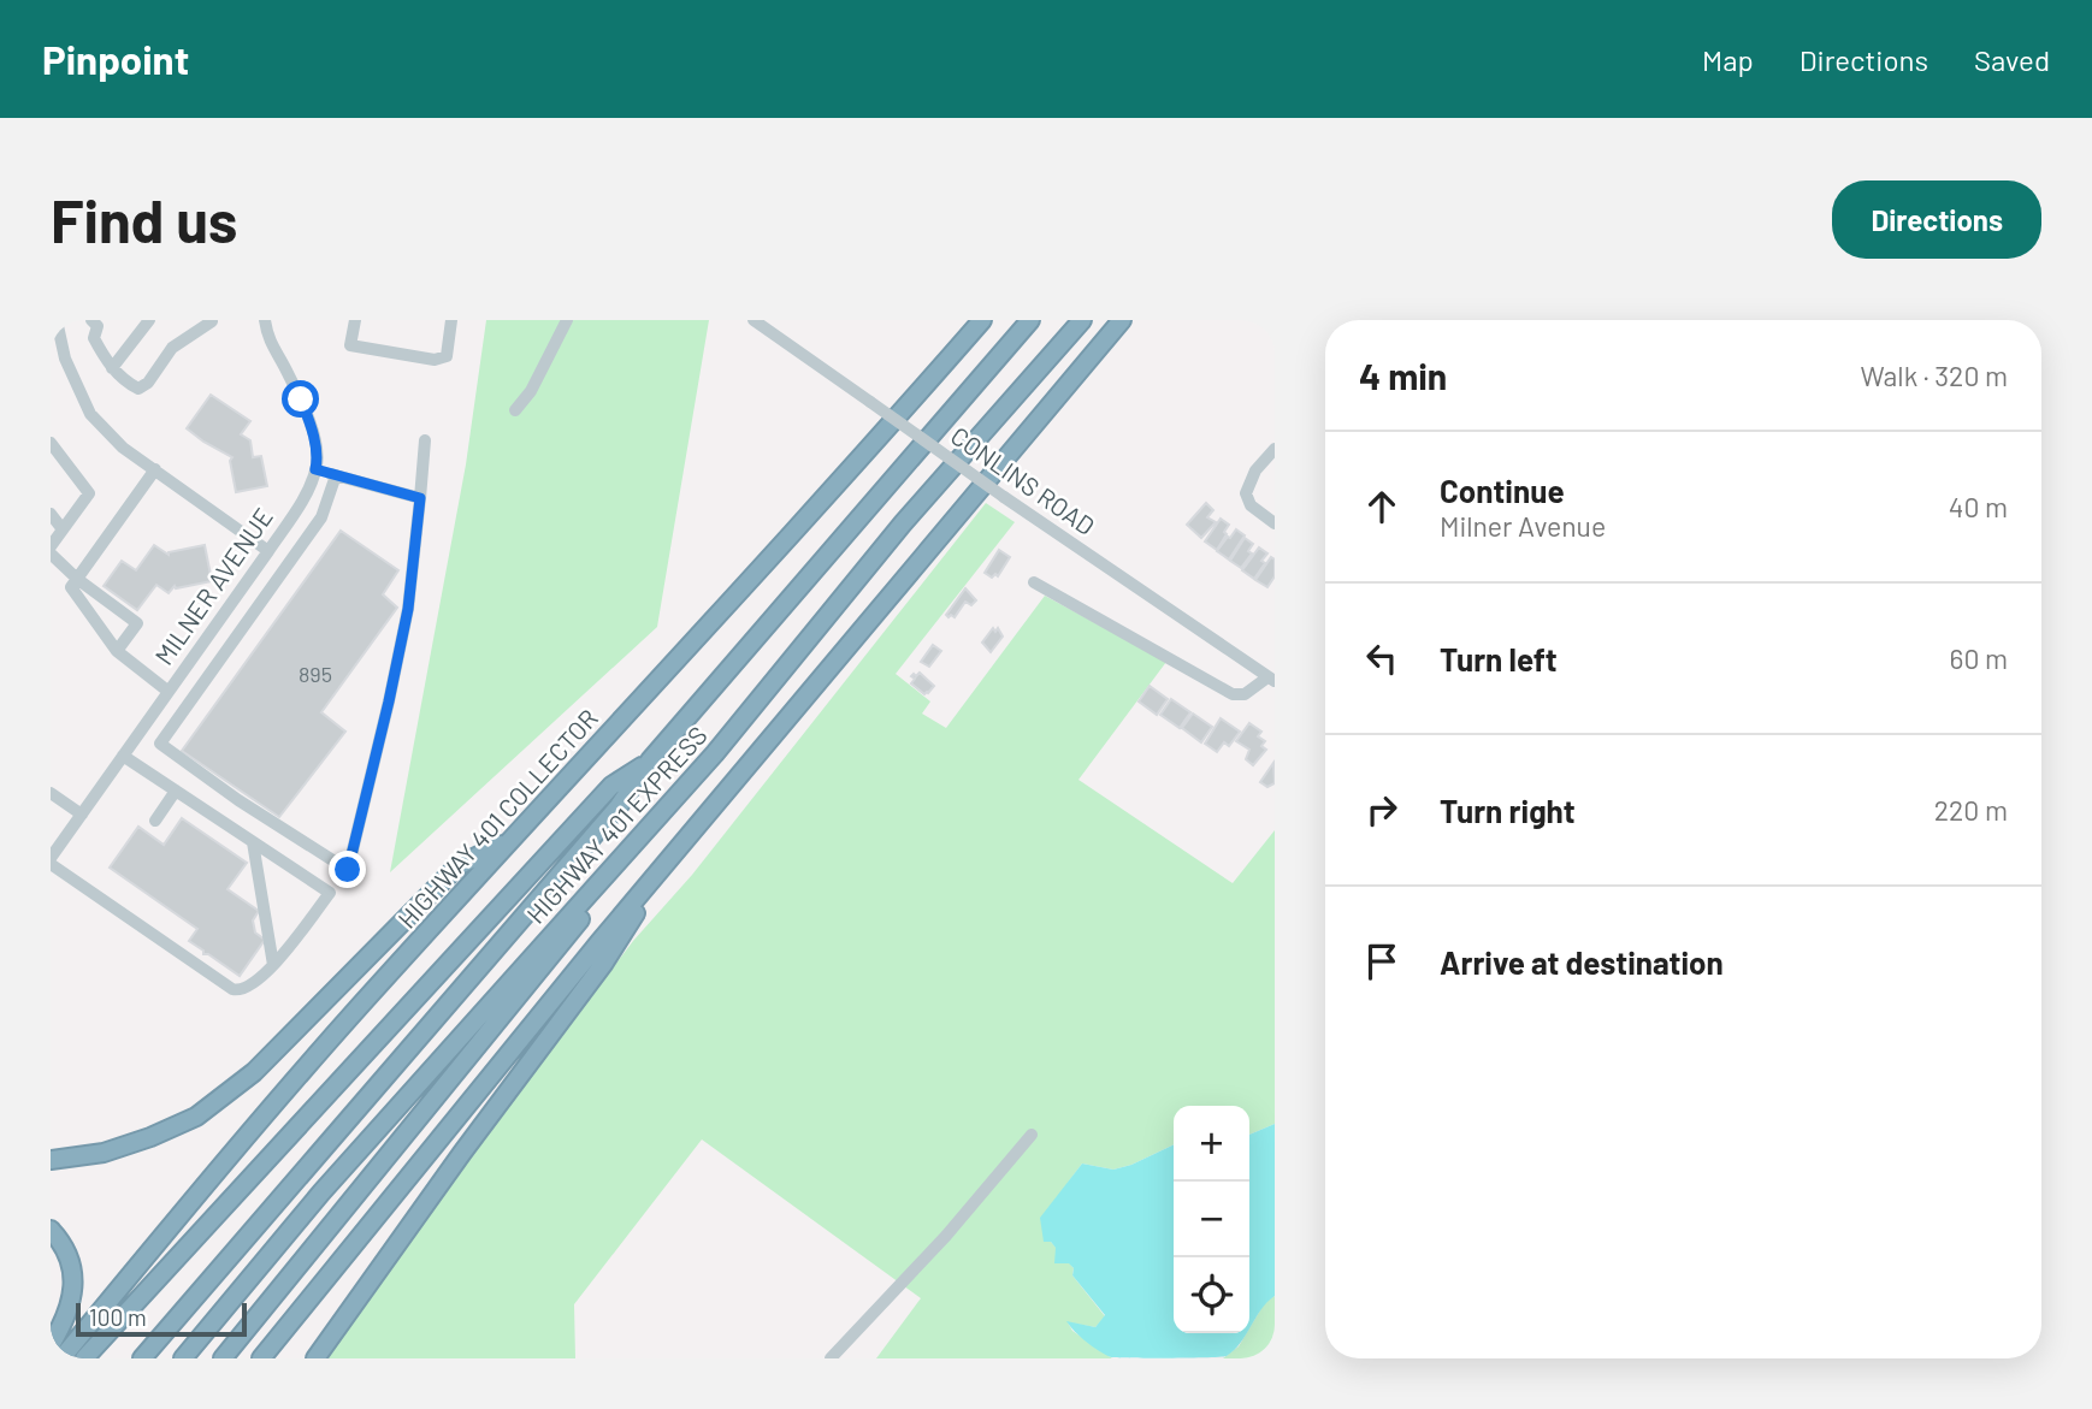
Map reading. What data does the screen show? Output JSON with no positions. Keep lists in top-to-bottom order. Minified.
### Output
{"streets":{"highway":["HIGHWAY 401 COLLECTOR","HIGHWAY 401 EXPRESS"],"street":["CONLINS ROAD","MILNER AVENUE"]},"house_numbers":["895"],"scale_bar":"100 m","page":{"header":"Pinpoint","nav":["Map","Directions","Saved"],"buttons":"Directions","title":"Find us","heading":["4 min","Walk · 320 m"],"list":[["Continue","Milner Avenue","40 m"],["Turn left","60 m"],["Turn right","220 m"],"Arrive at destination"],"map_buttons":["+","−"],"scale":"100 m"}}
